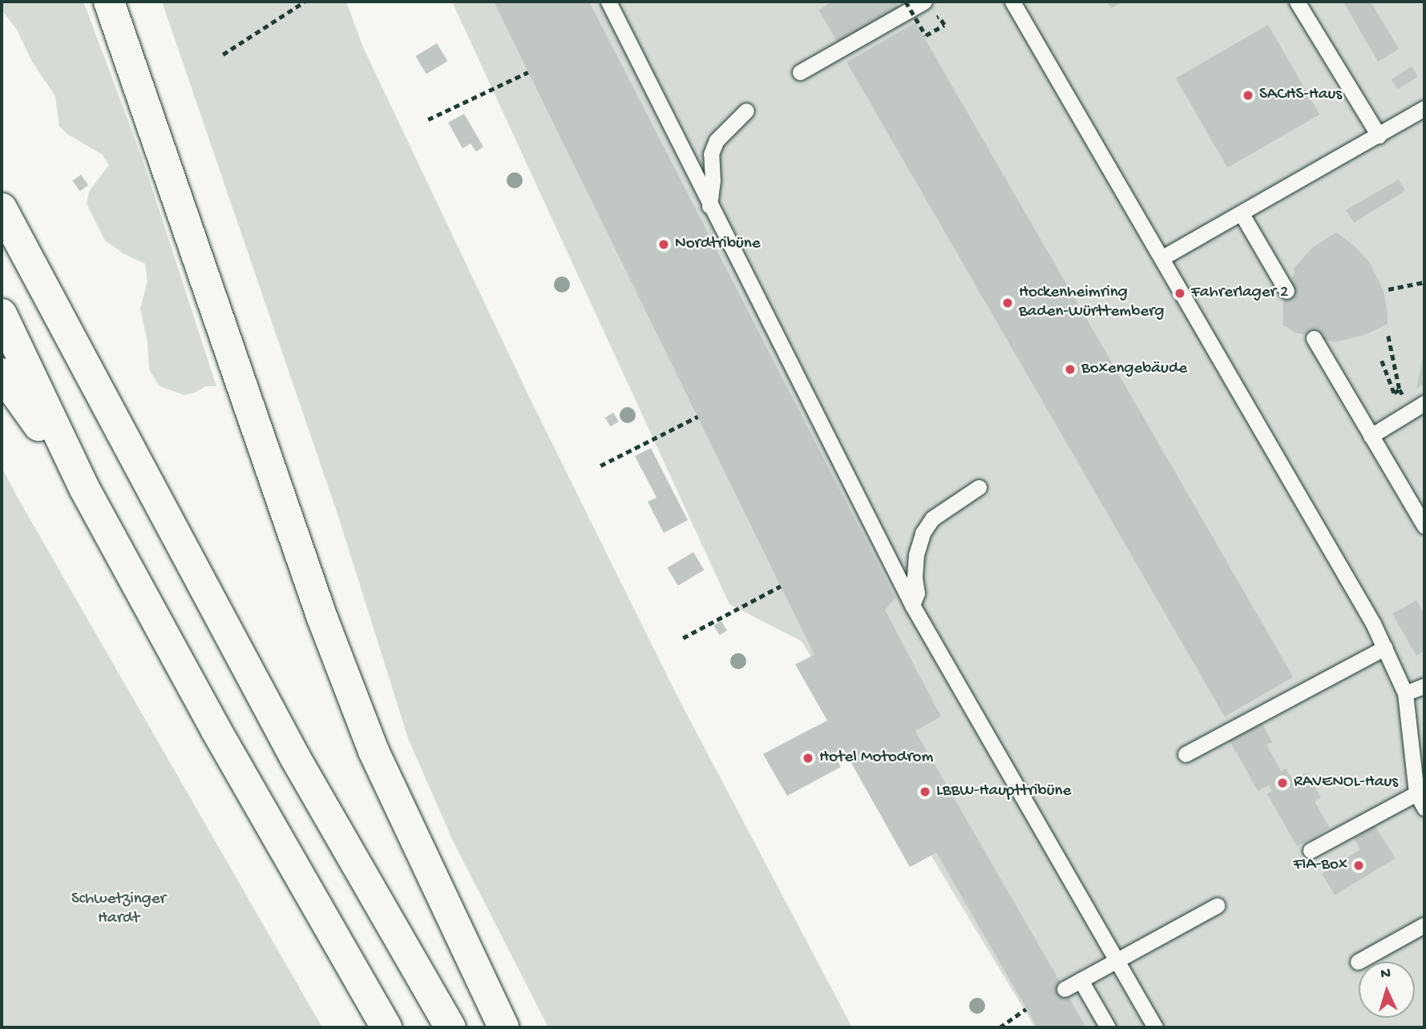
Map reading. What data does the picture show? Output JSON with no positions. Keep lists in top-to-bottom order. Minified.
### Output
{"parks":["Schwetzinger Hardt"],"places":["SACHS-Haus","Nordtribüne","Fahrerlager 2","Hockenheimring Baden-Württemberg","Boxengebäude","Hotel Motodrom","RAVENOL-Haus","LBBW-Haupttribüne","FIA-Box"],"north":"top"}
